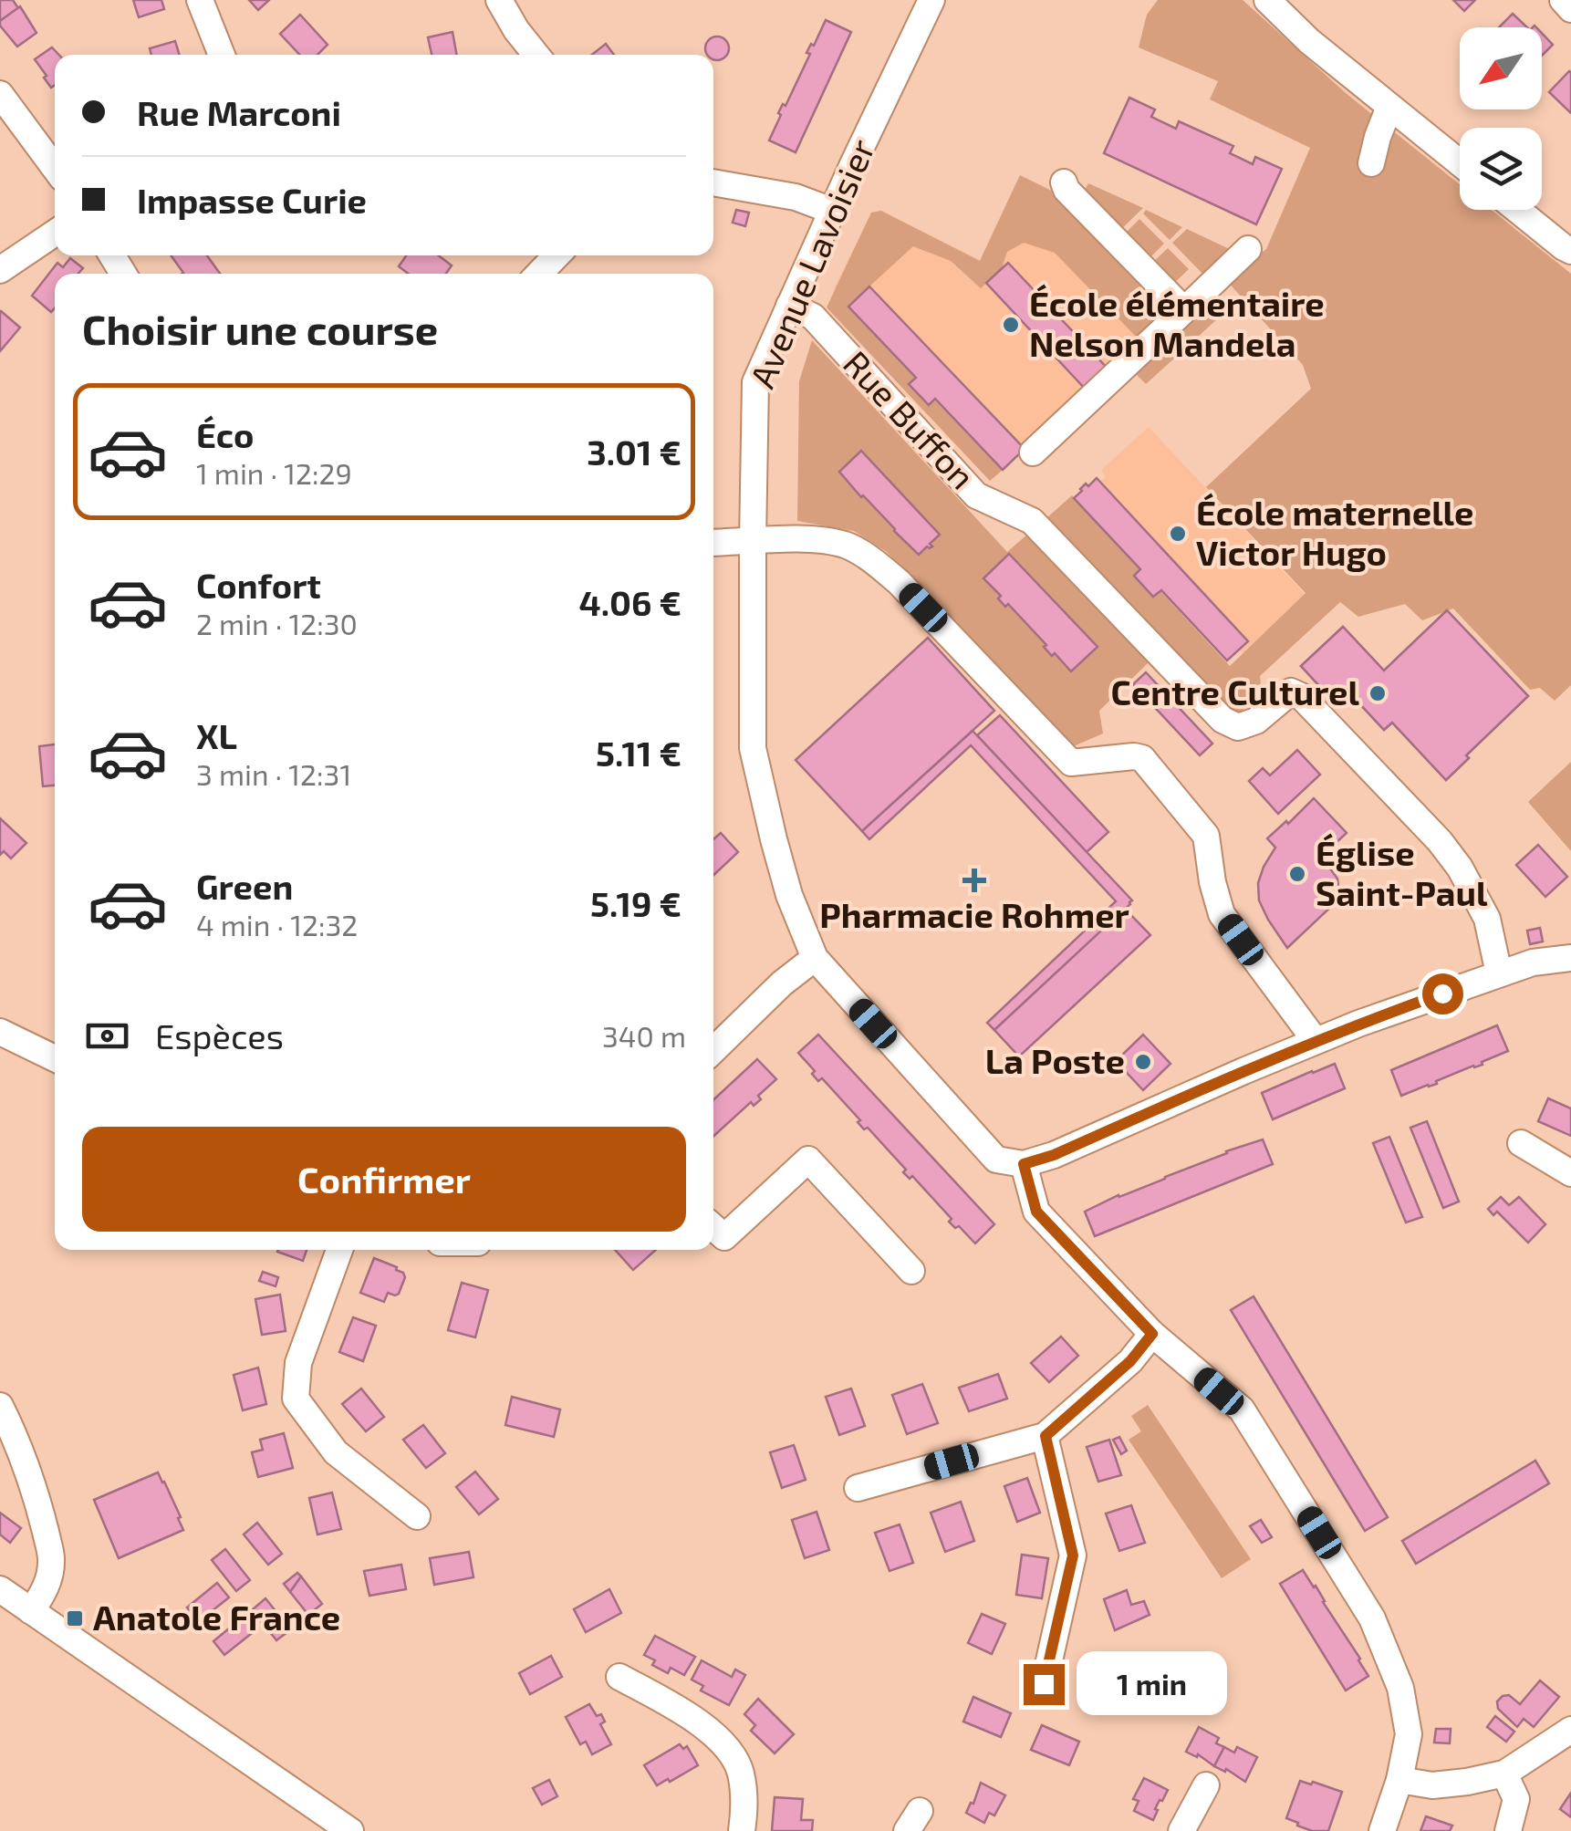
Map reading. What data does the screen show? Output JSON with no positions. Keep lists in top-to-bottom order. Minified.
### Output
{"streets":{"street":["Avenue Lavoisier","Rue Buffon"]},"crossings":[["Avenue Lavoisier","Rue Buffon"]],"places":{"other":["École élémentaire Nelson Mandela","École maternelle Victor Hugo","Centre Culturel","Église Saint-Paul","La Poste"],"health":["Pharmacie Rohmer"],"transit":["Anatole France"]},"north":"bottom left","page":{"banner":["Rue Marconi","Impasse Curie"],"heading":"Choisir une course","list":[{"name":"Éco","note":"1 min · 12:29","value":"3.01 €"},{"name":"Confort","note":"2 min · 12:30","value":"4.06 €"},{"name":"XL","note":"3 min · 12:31","value":"5.11 €"},{"name":"Green","note":"4 min · 12:32","value":"5.19 €"}],"pay":["Espèces","340 m"],"buttons":"Confirmer","bubble":"1 min"}}
